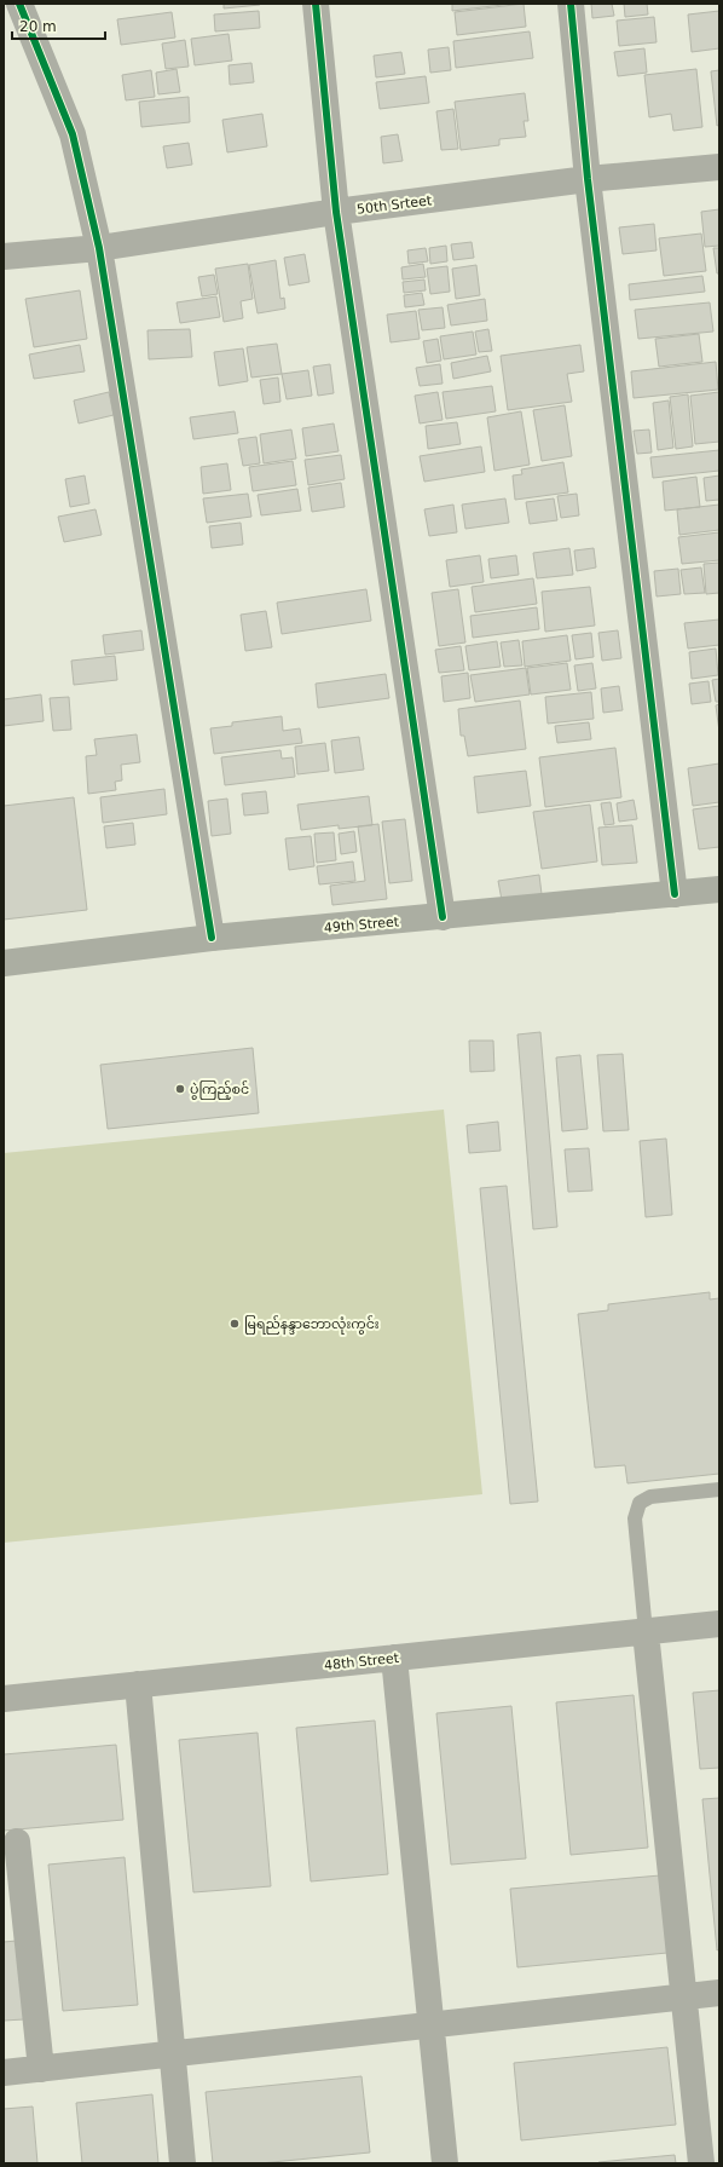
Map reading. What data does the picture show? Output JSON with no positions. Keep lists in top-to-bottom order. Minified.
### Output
{"streets":{"main road":["49th Street"],"street":["50th Srteet","48th Street"]},"places":["ပွဲကြည့်စင်","မြရည်နန္ဒာဘောလုံးကွင်း"],"scale_bar":"20 m"}
